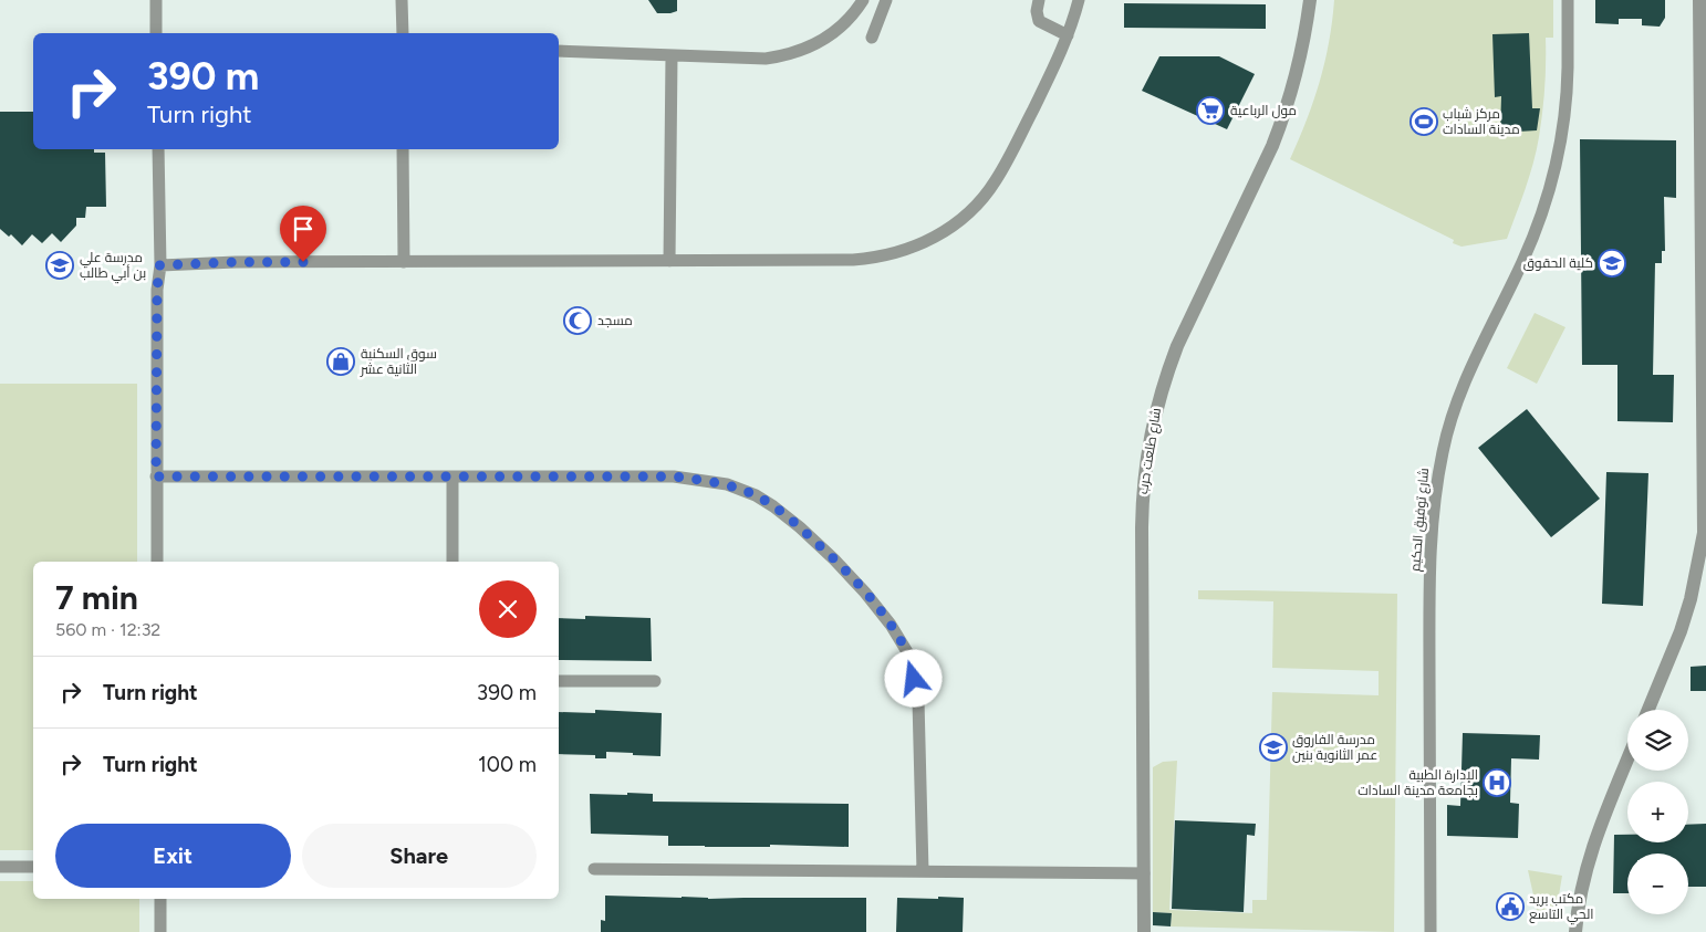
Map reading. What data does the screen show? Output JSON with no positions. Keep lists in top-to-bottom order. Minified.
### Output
{"streets":{"street":["شارع طلعت حرب","شارع توفيق الحكيم"]},"places":{"supermarket":["مول الرباعية"],"sports":["مركز شباب مدينة السادات"],"school or university":["كلية الحقوق","مدرسة علي بن أبي طالب","مدرسة الفاروق عمر الثانوية بنين"],"mosque":["مسجد"],"shop":["سوق السكنية الثانية عشر"],"hospital":["الإدارة الطبية بجامعة مدينة السادات"],"public building":["مكتب بريد الحي التاسع"]},"page":{"turn":["390 m","Turn right"],"heading":["7 min","560 m · 12:32"],"list":[{"name":"Turn right","value":"390 m"},{"name":"Turn right","value":"100 m"}],"map_buttons":["+","−"],"buttons":["Exit","Share"]}}
